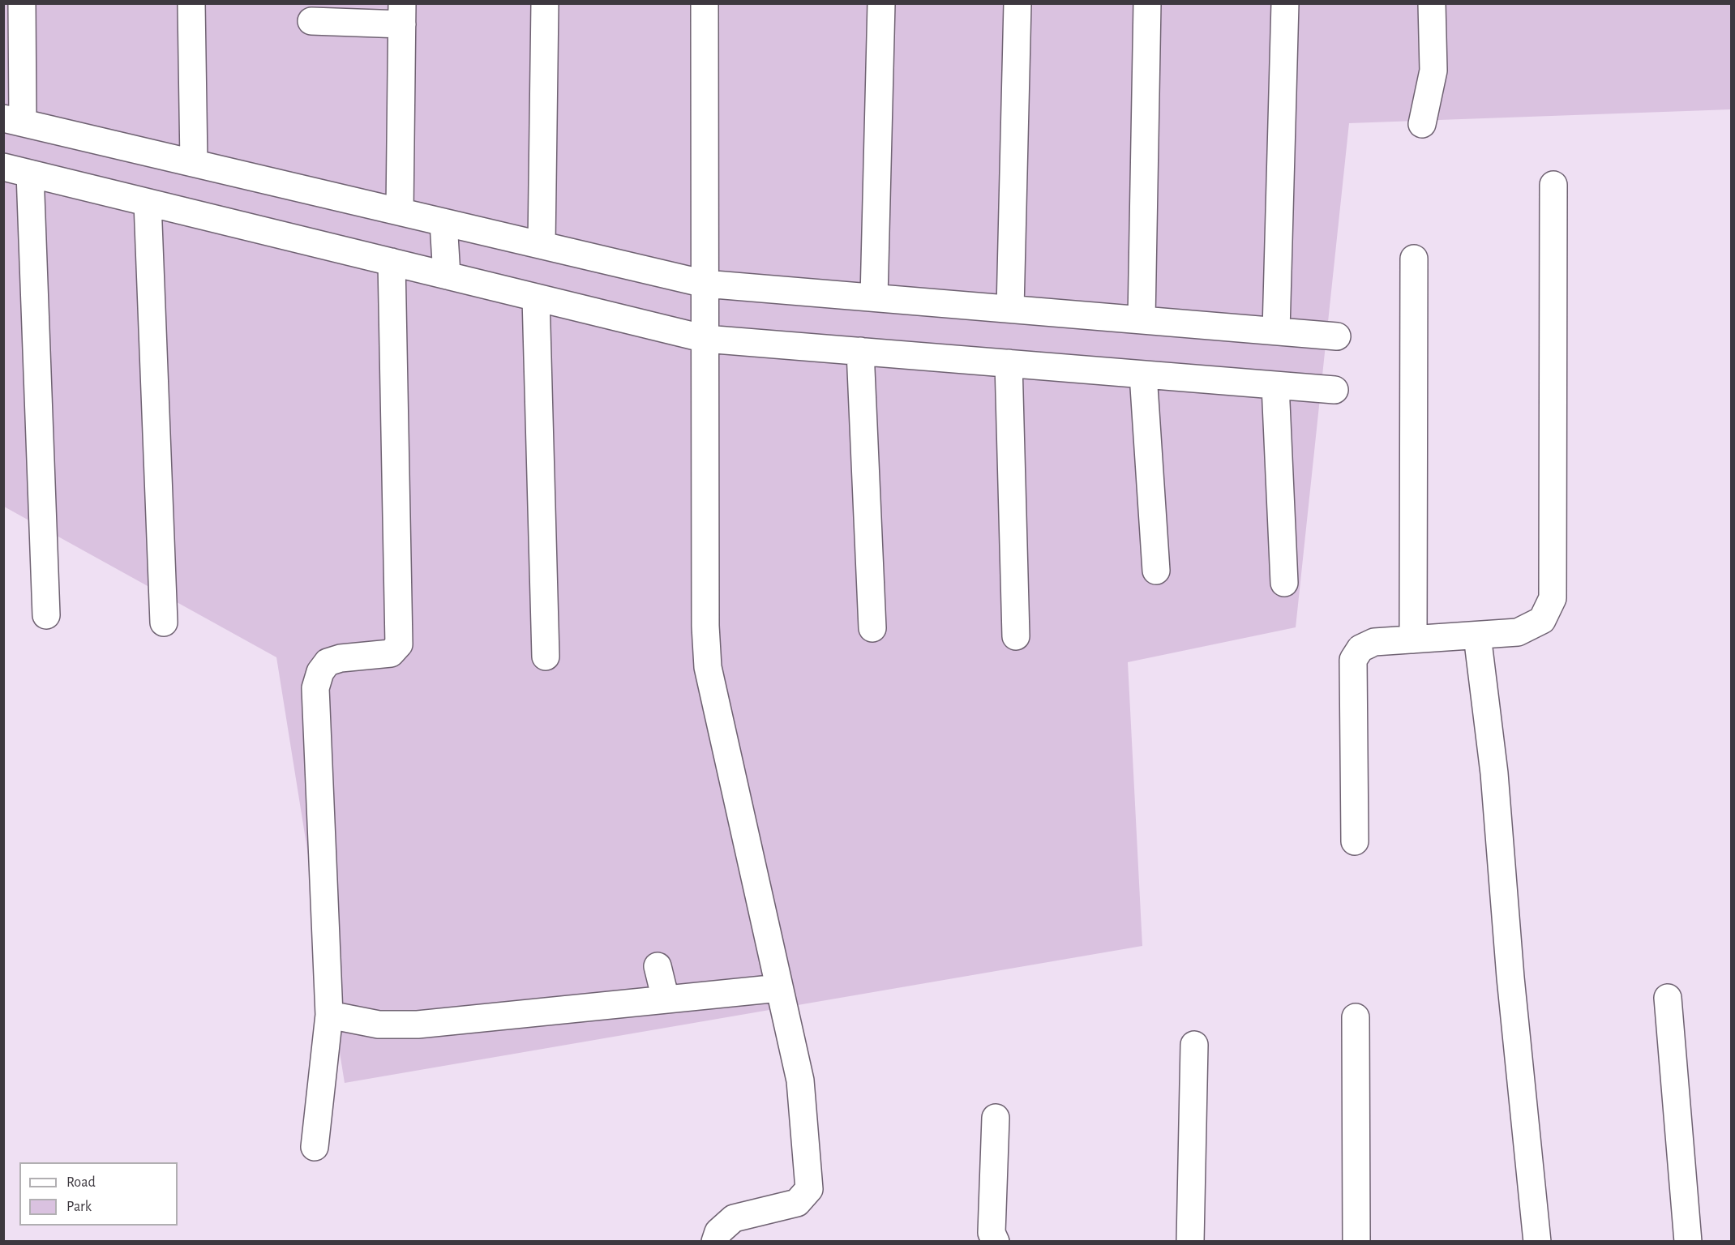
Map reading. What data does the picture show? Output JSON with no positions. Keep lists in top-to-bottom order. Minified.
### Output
{"legend":["Road","Park"]}
